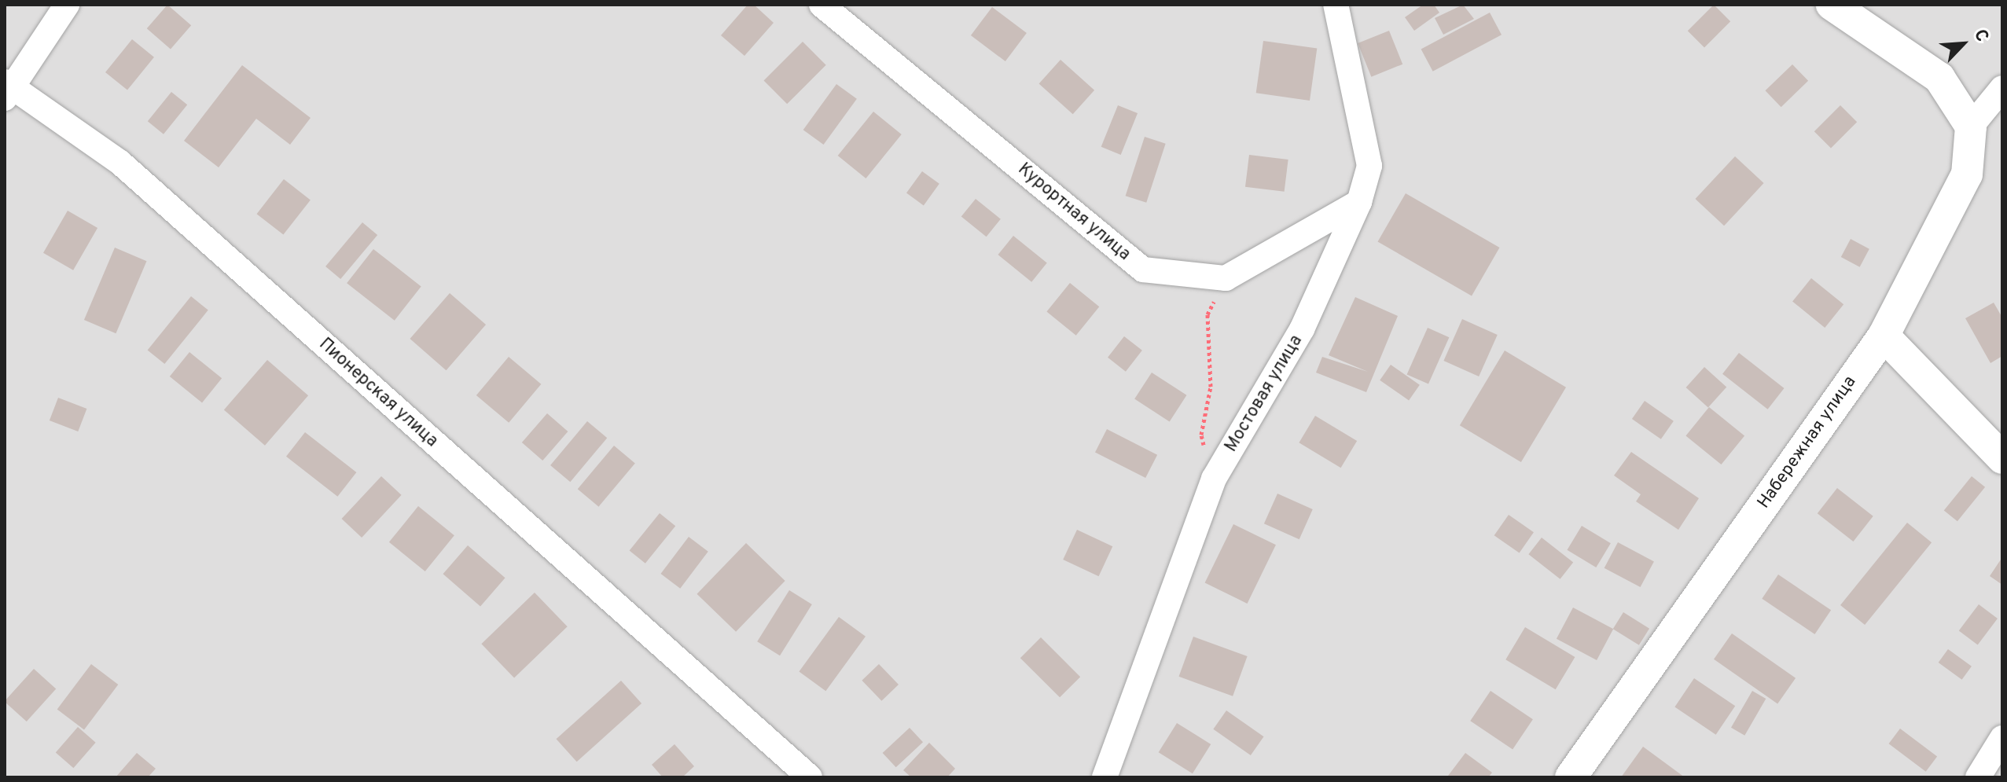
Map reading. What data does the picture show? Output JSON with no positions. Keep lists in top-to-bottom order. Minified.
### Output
{"streets":{"street":["Курортная улица","Пионерская улица","Мостовая улица","Набережная улица"]},"north":"top right"}
